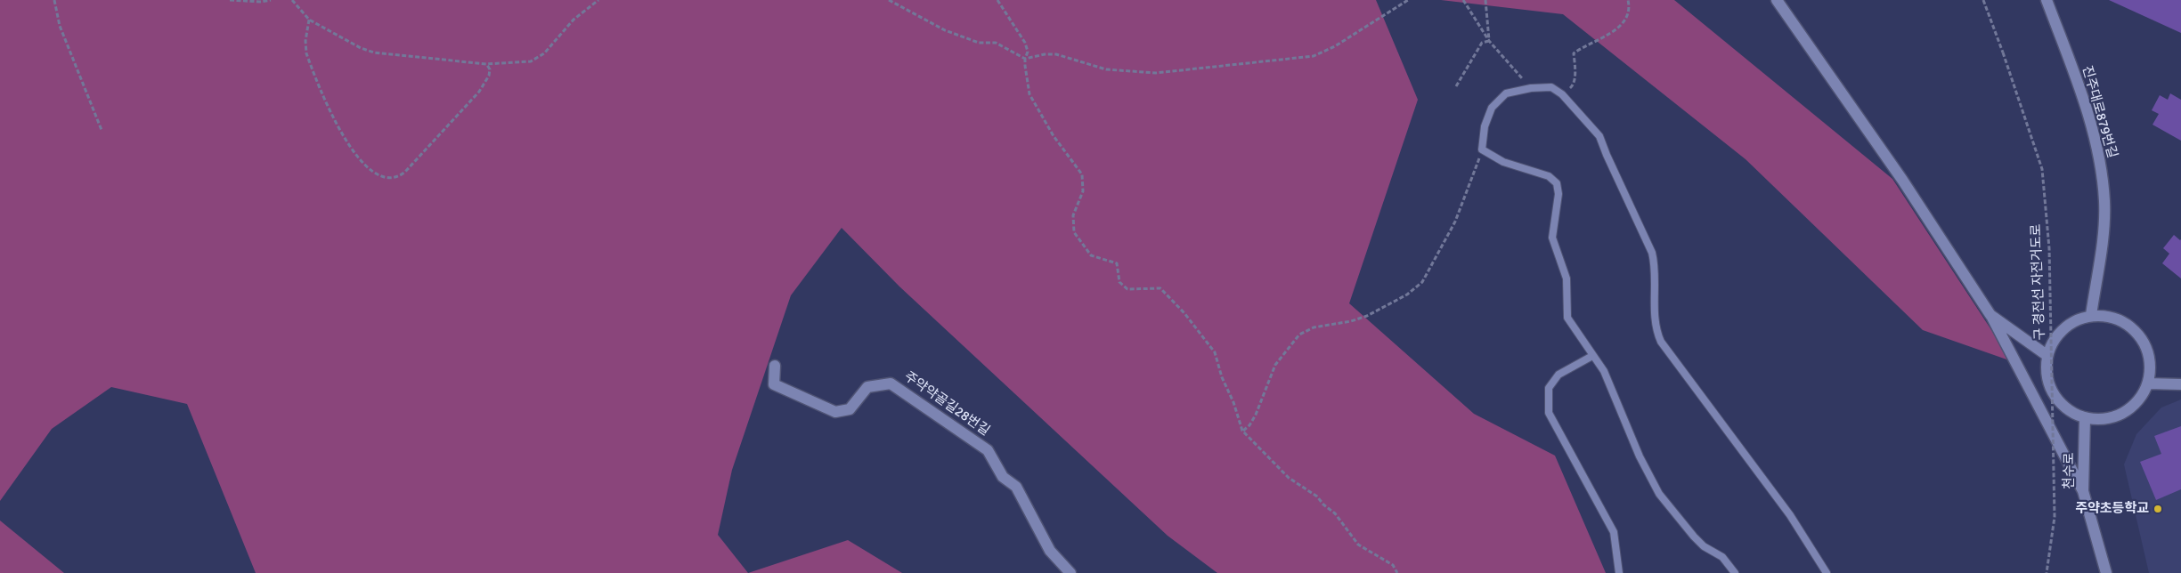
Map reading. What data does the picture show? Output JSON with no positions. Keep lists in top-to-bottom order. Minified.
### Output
{"streets":{"street":["진주대로879번길","주약약골길28번길","천수로"],"path":["구 경전선 자전거도로"]},"crossings":[["진주대로879번길","천수로"]],"places":["주약초등학교"]}
